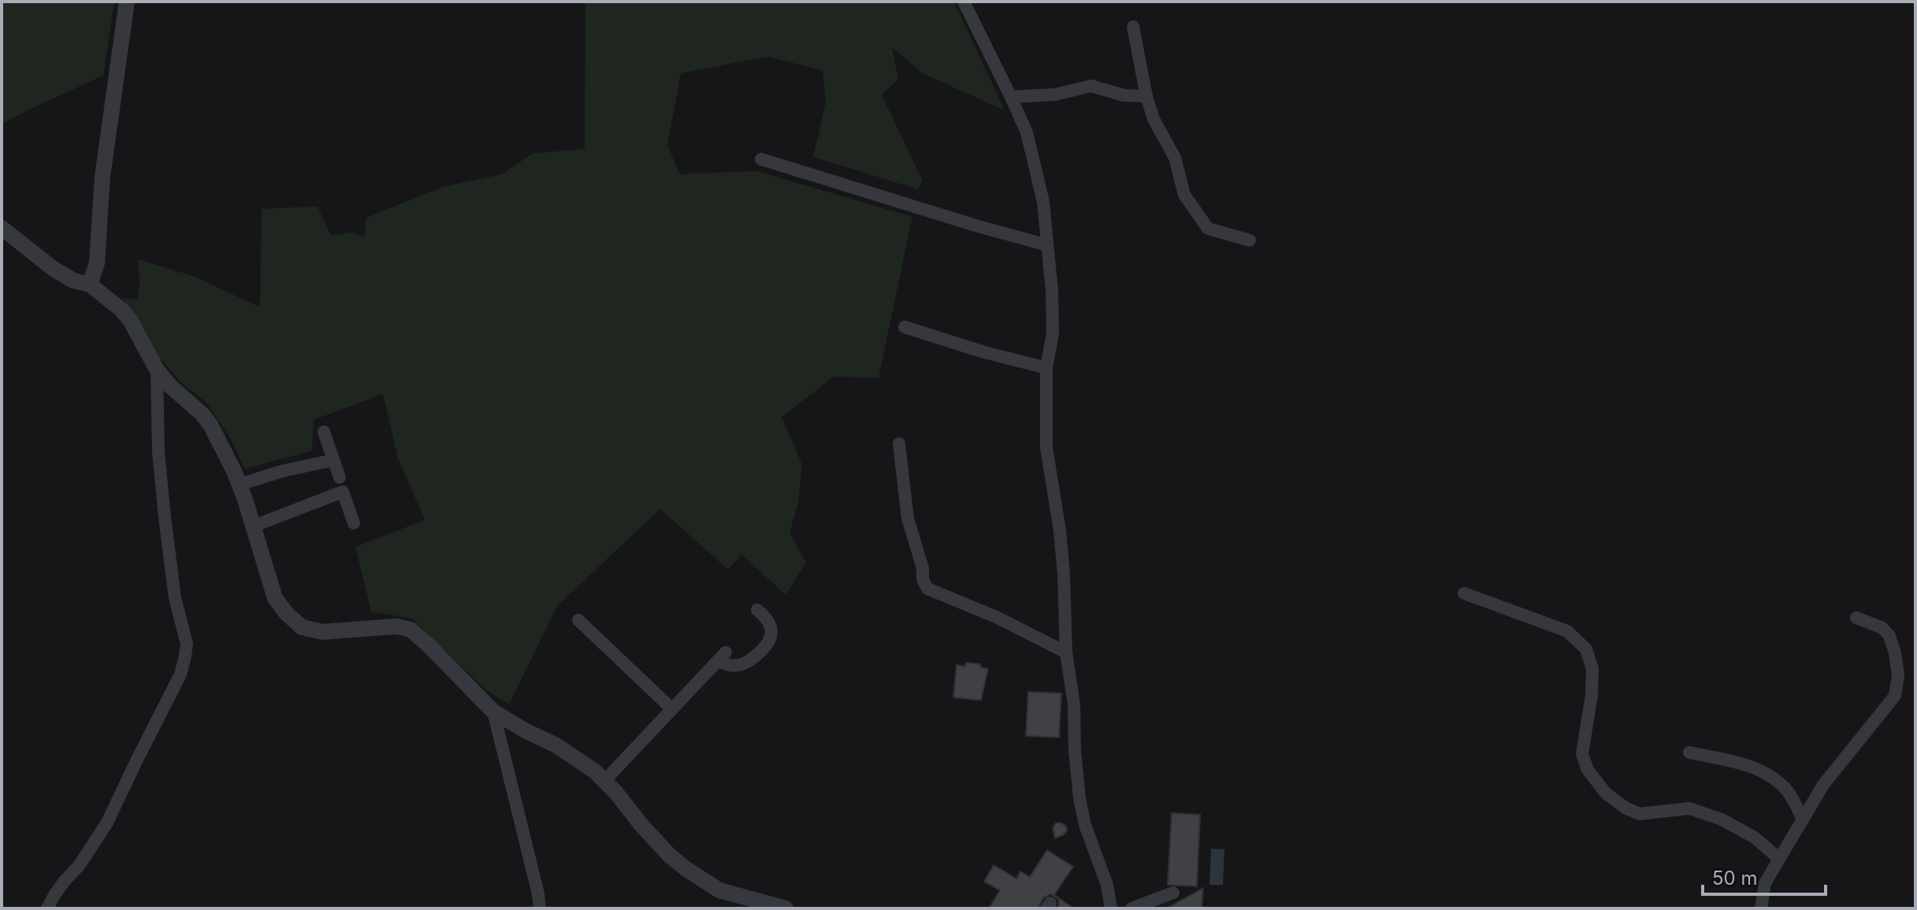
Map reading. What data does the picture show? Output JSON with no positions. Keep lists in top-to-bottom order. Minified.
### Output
{"scale_bar":"50 m"}
